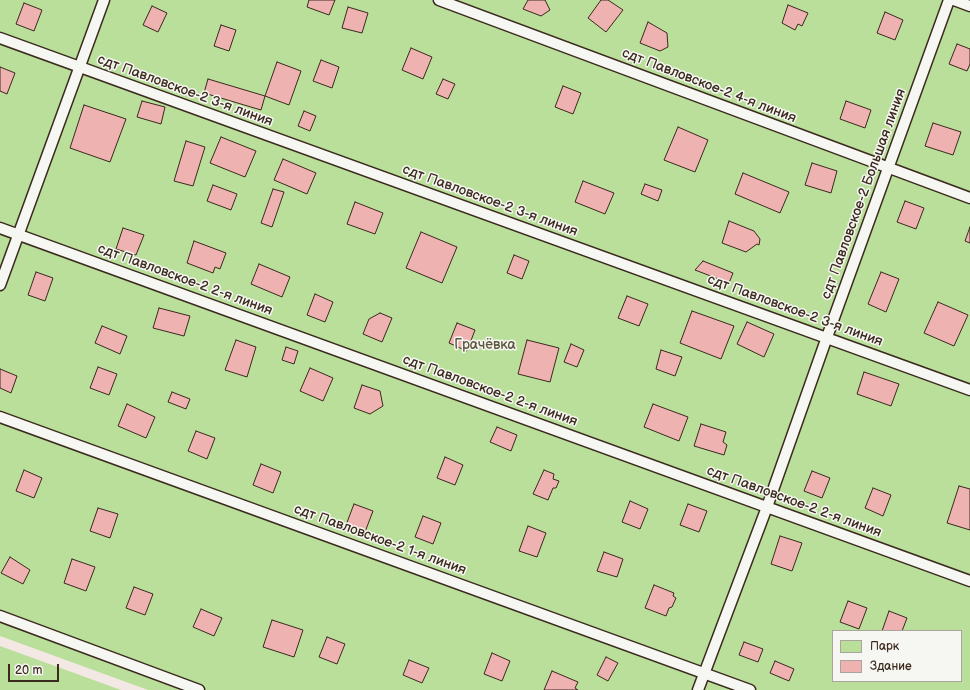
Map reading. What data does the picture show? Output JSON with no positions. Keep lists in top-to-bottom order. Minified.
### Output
{"streets":{"lane":["сдт Павловское-2 4-я линия","сдт Павловское-2 3-я линия","сдт Павловское-2 Большая линия","сдт Павловское-2 2-я линия","сдт Павловское-2 1-я линия"]},"crossings":[["сдт Павловское-2 4-я линия","сдт Павловское-2 Большая линия"],["сдт Павловское-2 3-я линия","сдт Павловское-2 Большая линия"],["сдт Павловское-2 Большая линия","сдт Павловское-2 2-я линия"],["сдт Павловское-2 Большая линия","сдт Павловское-2 1-я линия"]],"parks":["Грачёвка"],"legend":["Парк","Здание"],"scale_bar":"20 m"}
